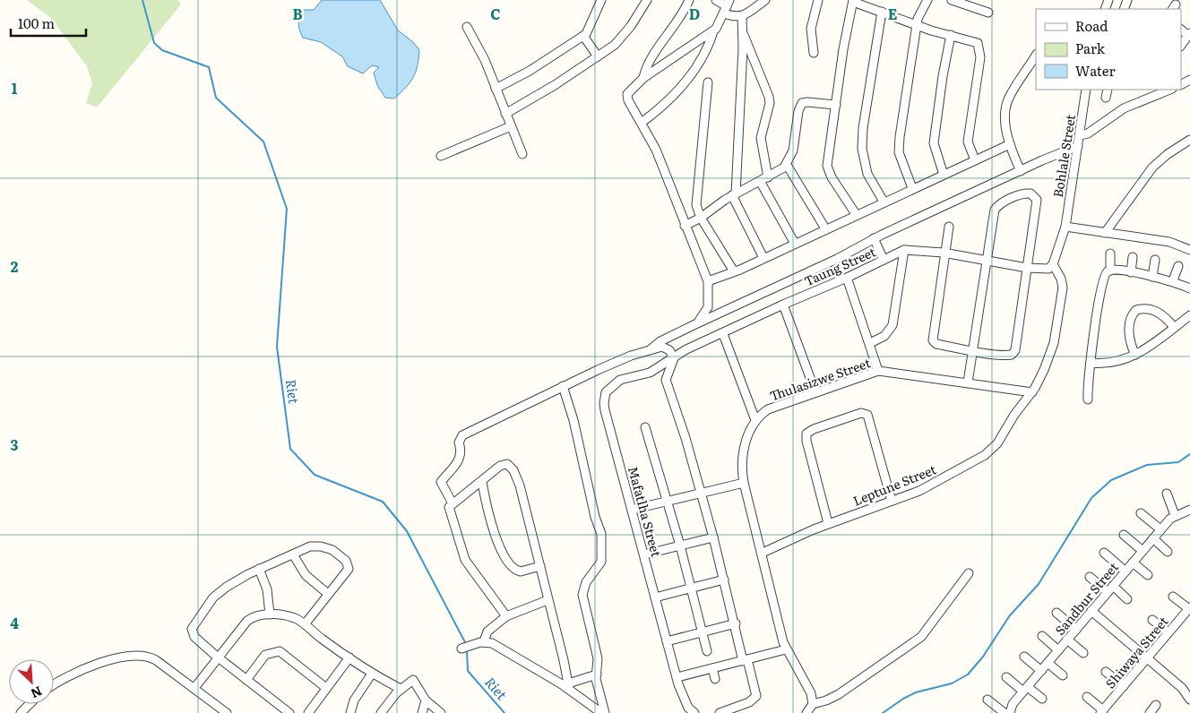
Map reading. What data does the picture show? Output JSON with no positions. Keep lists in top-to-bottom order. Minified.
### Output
{"streets":{"street":["Bohlale Street","Taung Street","Thulasizwe Street","Leptune Street","Mafatlha Street","Sandbur Street","Shiwaya Street"]},"crossings":[["Bohlale Street","Leptune Street"],["Taung Street","Mafatlha Street"],["Thulasizwe Street","Leptune Street"]],"water":["Riet"],"legend":["Road","Park","Water"],"scale_bar":"100 m","north":"bottom right","grid":{"columns":["B","C","D","E"],"rows":["1","2","3","4"]}}
